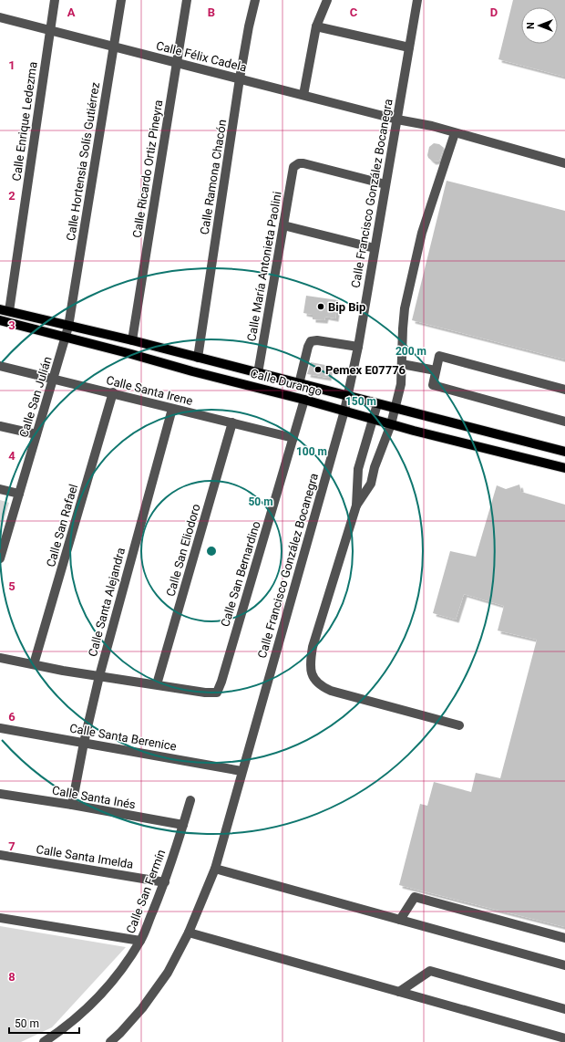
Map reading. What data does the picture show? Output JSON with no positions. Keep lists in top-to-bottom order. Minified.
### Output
{"streets":{"main road":["Calle Durango"],"street":["Calle Félix Cadela","Calle Enrique Ledezma","Calle Hortensia Solís Gutiérrez","Calle Ricardo Ortiz Pineyra","Calle Ramona Chacón","Calle Francisco González Bocanegra","Calle María Antonieta Paolini","Calle Santa Irene","Calle San Julián","Calle San Rafael","Calle San Eliodoro","Calle San Bernardino","Calle Santa Alejandra","Calle Santa Berenice","Calle Santa Inés","Calle Santa Imelda","Calle San Fermín"]},"crossings":[["Calle Félix Cadela","Calle Enrique Ledezma"],["Calle Félix Cadela","Calle Hortensia Solís Gutiérrez"],["Calle Félix Cadela","Calle Ricardo Ortiz Pineyra"],["Calle Félix Cadela","Calle Ramona Chacón"],["Calle Félix Cadela","Calle Francisco González Bocanegra"],["Calle Enrique Ledezma","Calle Durango"],["Calle Hortensia Solís Gutiérrez","Calle Durango"],["Calle Hortensia Solís Gutiérrez","Calle San Julián"],["Calle Ricardo Ortiz Pineyra","Calle Durango"],["Calle Ramona Chacón","Calle Durango"],["Calle Francisco González Bocanegra","Calle María Antonieta Paolini"],["Calle Francisco González Bocanegra","Calle Durango"],["Calle Francisco González Bocanegra","Calle Santa Berenice"],["Calle María Antonieta Paolini","Calle Durango"],["Calle Durango","Calle San Julián"],["Calle Durango","Calle San Bernardino"],["Calle Santa Irene","Calle San Julián"],["Calle Santa Irene","Calle San Rafael"],["Calle Santa Irene","Calle San Eliodoro"],["Calle Santa Irene","Calle San Bernardino"],["Calle Santa Irene","Calle Santa Alejandra"],["Calle San Eliodoro","Calle San Bernardino"],["Calle Santa Alejandra","Calle Santa Berenice"],["Calle Santa Alejandra","Calle Santa Inés"],["Calle Santa Inés","Calle San Fermín"],["Calle Santa Imelda","Calle San Fermín"]],"places":["Bip Bip","Pemex E07776"],"scale_bar":"50 m","north":"left","grid":{"columns":["A","B","C","D"],"rows":["1","2","3","4","5","6","7","8"]},"rings":["200 m","150 m","100 m","50 m"]}
